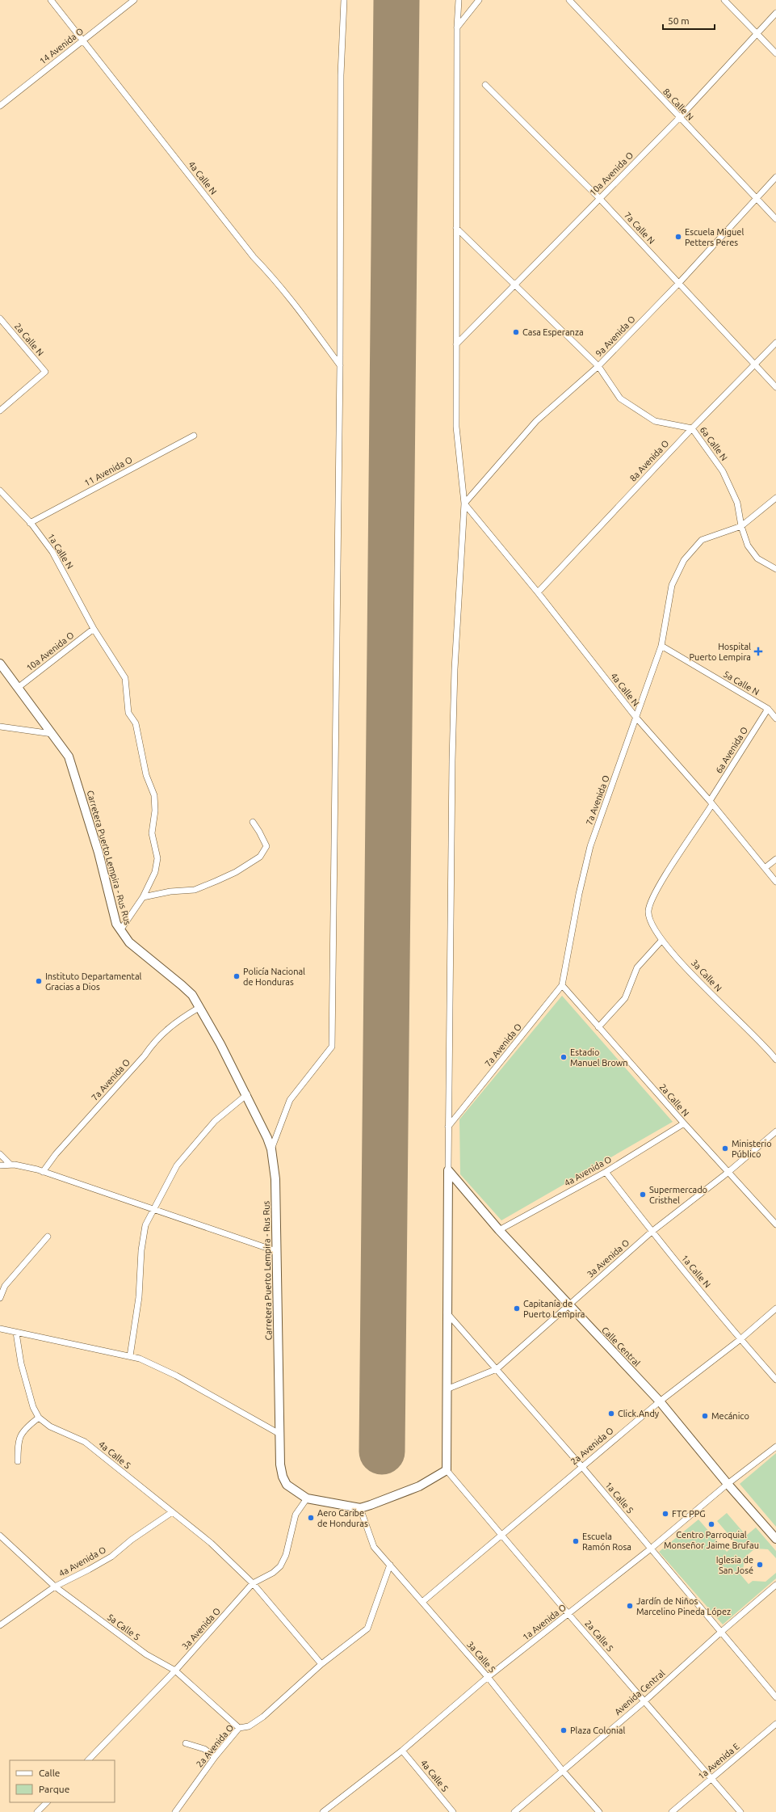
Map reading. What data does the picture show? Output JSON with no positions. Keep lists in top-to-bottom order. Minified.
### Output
{"streets":{"street":["14 Avenida O","8a Calle N","10a Avenida O","4a Calle N","7a Calle N","9a Avenida O","2a Calle N","6a Calle N","8a Avenida O","11 Avenida O","1a Calle N","5a Calle N","6a Avenida O","7a Avenida O","Carretera Puerto Lempira - Rus Rus","3a Calle N","4a Avenida O","3a Avenida O","Calle Central","2a Avenida O","4a Calle S","1a Calle S","1a Avenida O","5a Calle S","2a Calle S","3a Calle S","Avenida Central","1a Avenida E"]},"crossings":[["14 Avenida O","4a Calle N"],["8a Calle N","10a Avenida O"],["8a Calle N","9a Avenida O"],["10a Avenida O","7a Calle N"],["10a Avenida O","6a Calle N"],["10a Avenida O","1a Calle N"],["10a Avenida O","Carretera Puerto Lempira - Rus Rus"],["4a Calle N","9a Avenida O"],["4a Calle N","8a Avenida O"],["4a Calle N","6a Avenida O"],["4a Calle N","7a Avenida O"],["7a Calle N","9a Avenida O"],["7a Calle N","8a Avenida O"],["9a Avenida O","6a Calle N"],["2a Calle N","7a Avenida O"],["2a Calle N","4a Avenida O"],["2a Calle N","3a Avenida O"],["6a Calle N","8a Avenida O"],["6a Calle N","7a Avenida O"],["11 Avenida O","1a Calle N"],["1a Calle N","Carretera Puerto Lempira - Rus Rus"],["1a Calle N","4a Avenida O"],["1a Calle N","3a Avenida O"],["1a Calle N","2a Avenida O"],["5a Calle N","6a Avenida O"],["5a Calle N","7a Avenida O"],["6a Avenida O","3a Calle N"],["7a Avenida O","Carretera Puerto Lempira - Rus Rus"],["Carretera Puerto Lempira - Rus Rus","3a Avenida O"],["Carretera Puerto Lempira - Rus Rus","2a Calle S"],["Carretera Puerto Lempira - Rus Rus","3a Calle S"],["4a Avenida O","Calle Central"],["4a Avenida O","4a Calle S"],["4a Avenida O","5a Calle S"],["3a Avenida O","Calle Central"],["3a Avenida O","4a Calle S"],["3a Avenida O","1a Calle S"],["3a Avenida O","5a Calle S"],["Calle Central","2a Avenida O"],["Calle Central","1a Avenida O"],["2a Avenida O","4a Calle S"],["2a Avenida O","1a Calle S"],["2a Avenida O","5a Calle S"],["2a Avenida O","2a Calle S"],["2a Avenida O","3a Calle S"],["4a Calle S","1a Avenida O"],["1a Calle S","1a Avenida O"],["1a Calle S","Avenida Central"],["1a Avenida O","2a Calle S"],["1a Avenida O","3a Calle S"],["2a Calle S","Avenida Central"],["2a Calle S","1a Avenida E"],["3a Calle S","Avenida Central"]],"places":{"other":["Escuela Miguel Petters Peres","Casa Esperanza","Policía Nacional de Honduras","Instituto Departamental Gracias a Dios","Estadio Manuel Brown","Ministerio Público","Supermercado Cristhel","Capitanía de Puerto Lempira","Click.Andy","Mecánico","FTC PPG","Aero Caribe de Honduras","Centro Parroquial Monseñor Jaime Brufau","Escuela Ramón Rosa","Iglesia de San José","Jardín de Niños Marcelino Pineda López","Plaza Colonial"],"health":["Hospital Puerto Lempira"]},"legend":["Calle","Parque"],"scale_bar":"50 m"}
